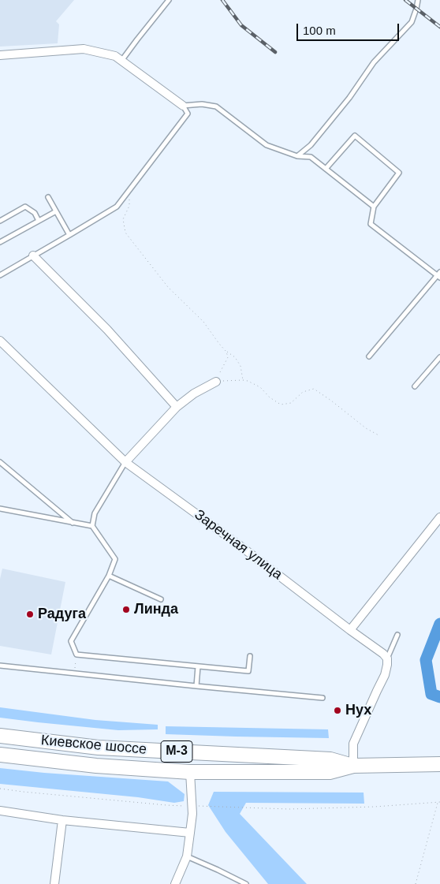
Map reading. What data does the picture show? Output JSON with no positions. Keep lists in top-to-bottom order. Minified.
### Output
{"streets":{"highway":["Киевское шоссе","М-3"],"street":["Заречная улица"]},"places":["Линда","Радуга","Нух"],"scale_bar":"100 m"}
